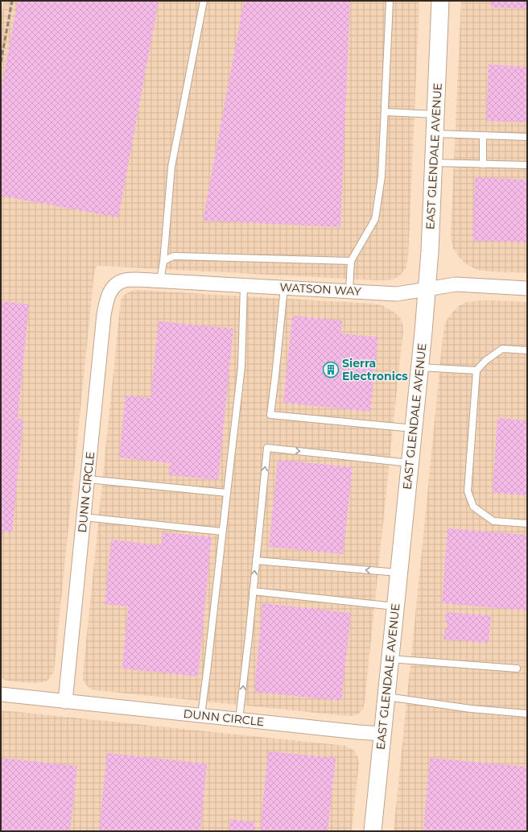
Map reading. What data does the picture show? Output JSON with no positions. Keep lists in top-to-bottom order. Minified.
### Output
{"streets":{"street":["EAST GLENDALE AVENUE","WATSON WAY","DUNN CIRCLE"]},"crossings":[["EAST GLENDALE AVENUE","WATSON WAY"],["EAST GLENDALE AVENUE","DUNN CIRCLE"],["WATSON WAY","DUNN CIRCLE"]],"places":{"building":["Sierra Electronics"]}}
